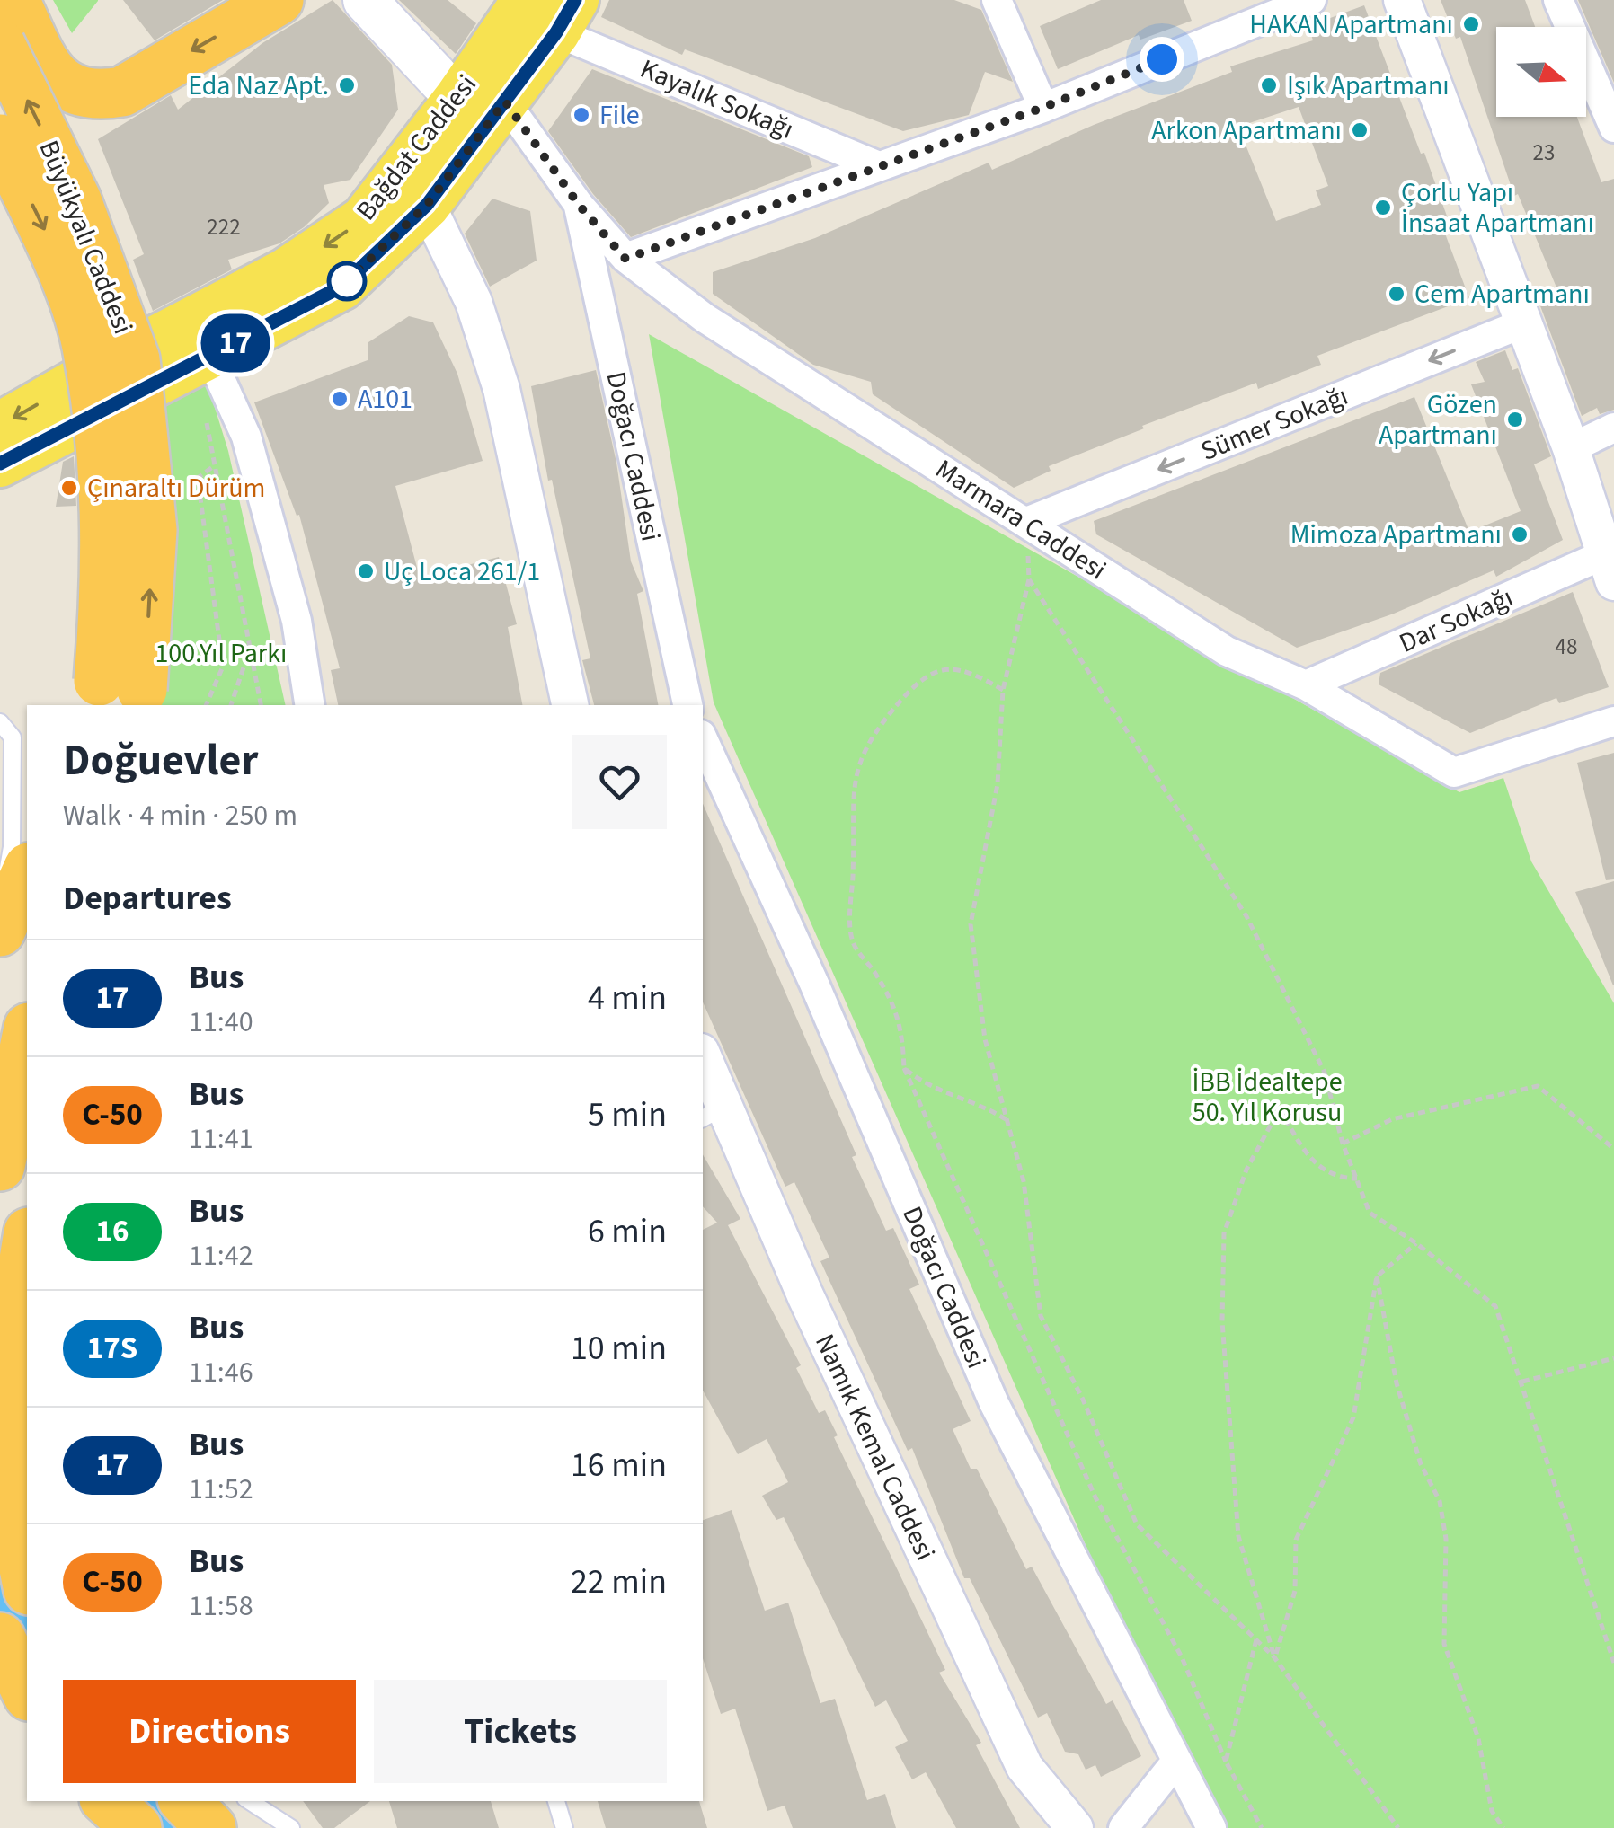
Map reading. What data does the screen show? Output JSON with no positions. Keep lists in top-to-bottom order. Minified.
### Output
{"streets":{"highway":["Büyükyalı Caddesi"],"main road":["Bağdat Caddesi"],"street":["Kayalık Sokağı","Sümer Sokağı","Doğacı Caddesi","Marmara Caddesi","Dar Sokağı","Namık Kemal Caddesi"]},"crossings":[["Kayalık Sokağı","Bağdat Caddesi"],["Bağdat Caddesi","Marmara Caddesi"],["Sümer Sokağı","Marmara Caddesi"],["Doğacı Caddesi","Marmara Caddesi"],["Marmara Caddesi","Dar Sokağı"]],"one_way":["Sümer Sokağı"],"parks":["100.Yıl Parkı","İBB İdealtepe 50. Yıl Korusu"],"places":["HAKAN Apartmanı","Eda Naz Apt.","Işık Apartmanı","File","Arkon Apartmanı","Çorlu Yapı İnsaat Apartmanı","Cem Apartmanı","A101","Gözen Apartmanı","Çınaraltı Dürüm","Mimoza Apartmanı","Uç Loca 261/1"],"lines":["bus line 17"],"house_numbers":["23","222","48"],"north":"right","page":{"on_map":"17","heading":[["Doğuevler","Walk · 4 min · 250 m"],"Departures"],"list":[{"mark":"17","name":"Bus","note":"11:40","value":"4 min"},{"mark":"C-50","name":"Bus","note":"11:41","value":"5 min"},{"mark":"16","name":"Bus","note":"11:42","value":"6 min"},{"mark":"17S","name":"Bus","note":"11:46","value":"10 min"},{"mark":"17","name":"Bus","note":"11:52","value":"16 min"},{"mark":"C-50","name":"Bus","note":"11:58","value":"22 min"}],"buttons":["Directions","Tickets"]}}
